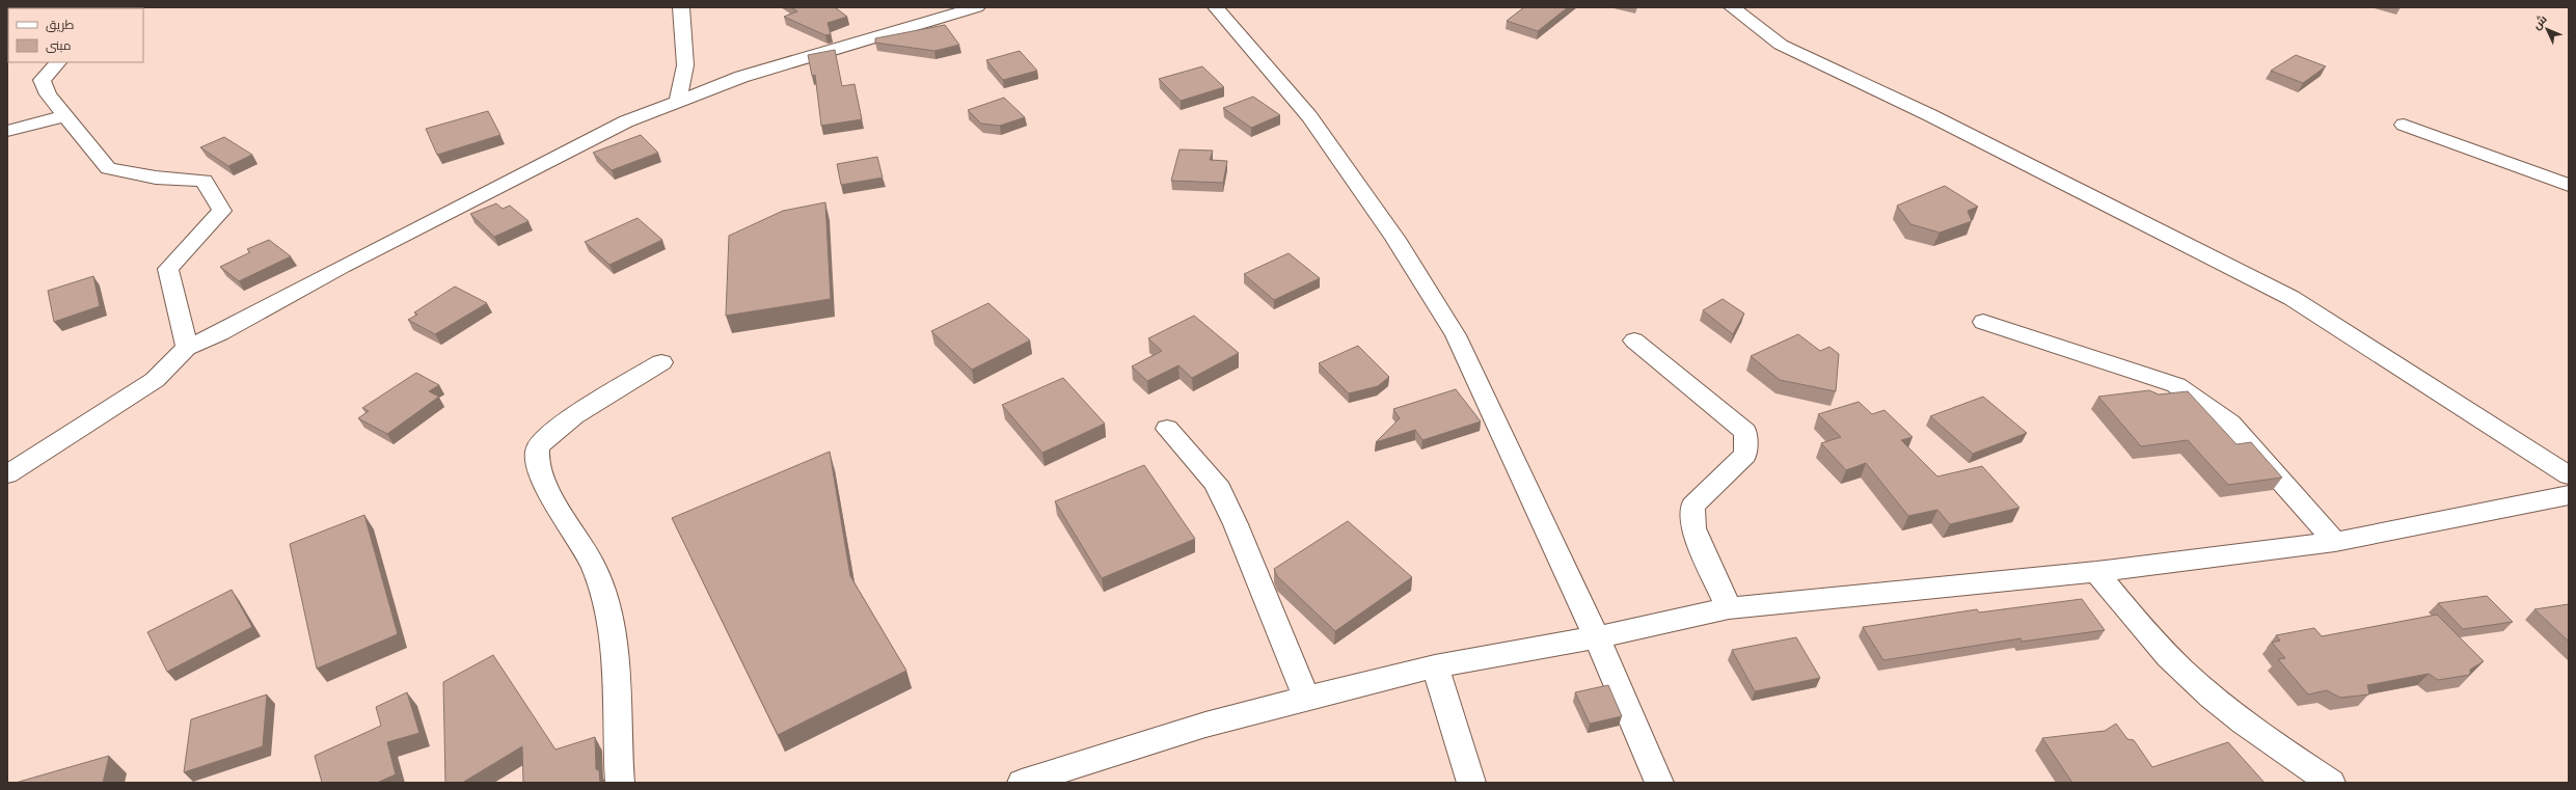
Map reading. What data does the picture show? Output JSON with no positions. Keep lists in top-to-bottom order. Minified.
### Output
{"legend":["طريق","مبنى"],"north":"top left"}
